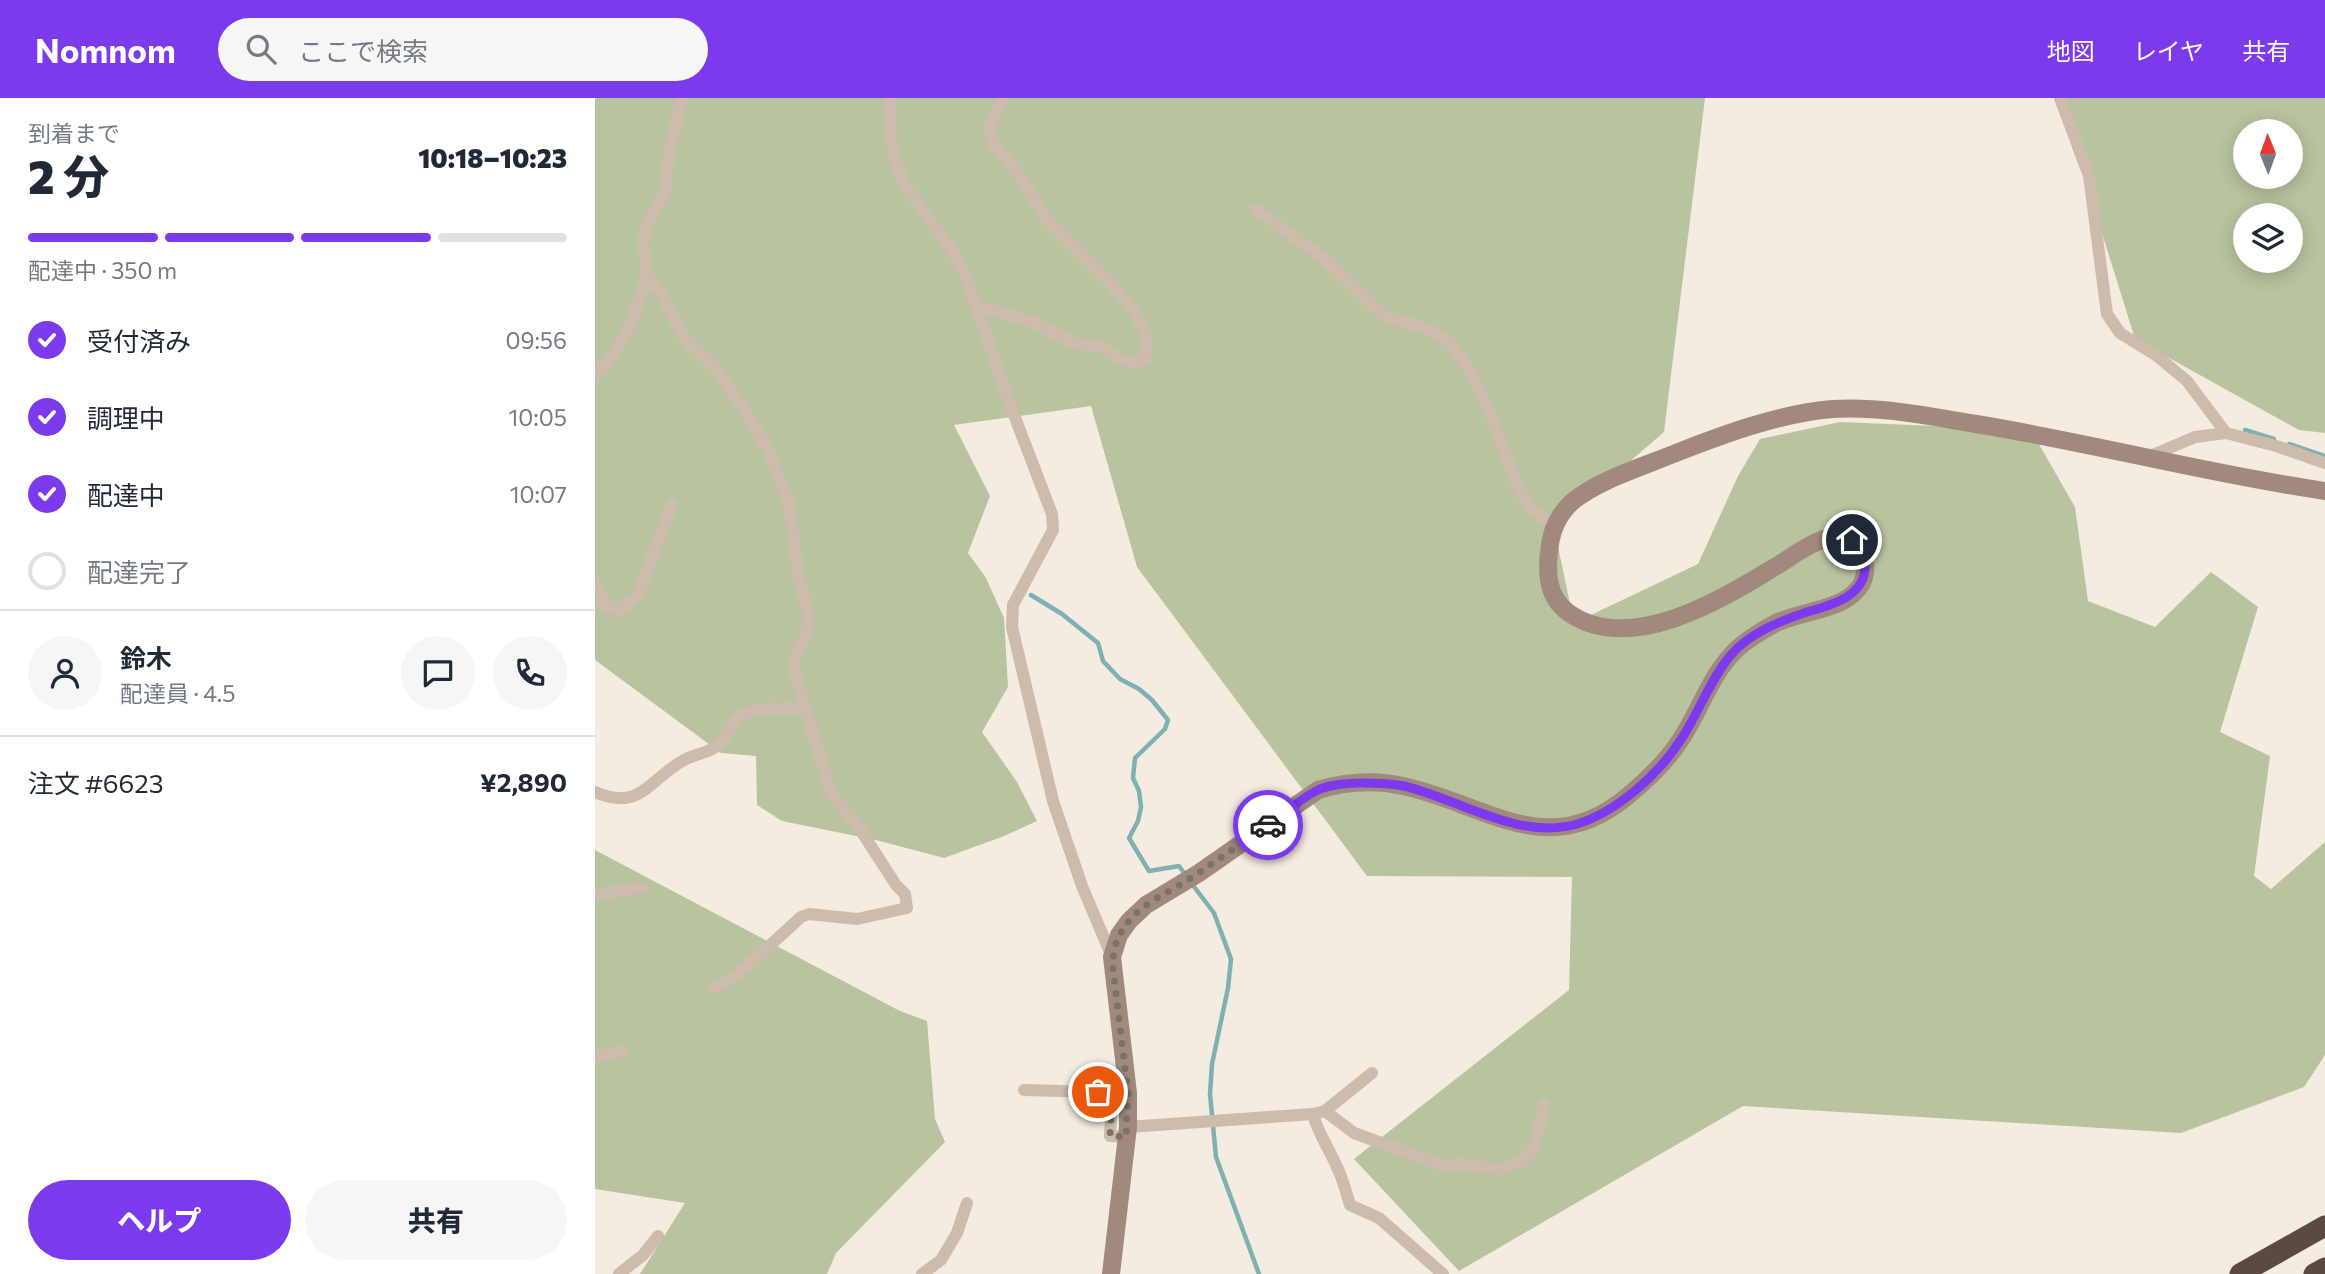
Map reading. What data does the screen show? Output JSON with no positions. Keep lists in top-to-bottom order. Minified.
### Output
{"north":"top","page":{"header":"Nomnom","search":"ここで検索","nav":["地図","レイヤ","共有"],"heading":["2 分","到着まで","10:18–10:23"],"panel":["鈴木","配達員 · 4.5","注文 #6623","¥2,890"],"bar":"配達中 · 350 m","list":[["受付済み","09:56"],["調理中","10:05"],["配達中","10:07"],"配達完了"],"buttons":["ヘルプ","共有"]}}
